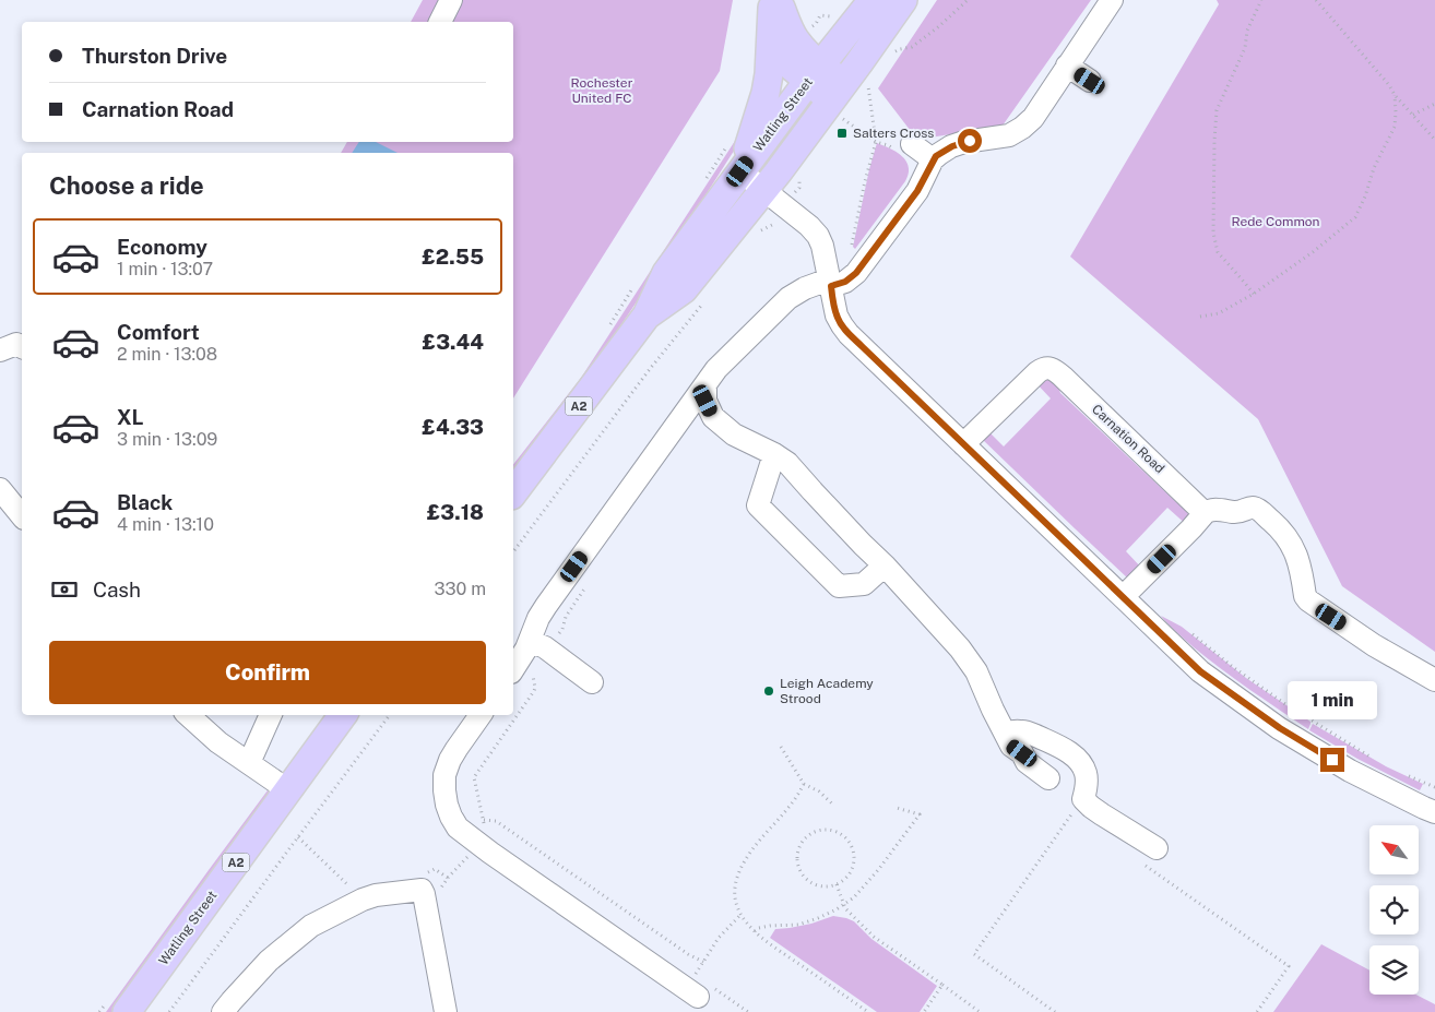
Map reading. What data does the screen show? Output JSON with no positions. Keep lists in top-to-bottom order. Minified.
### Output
{"streets":{"main road":["Watling Street","A2"],"street":["Carnation Road"]},"crossings":[["Watling Street","A2"]],"parks":["Rochester United FC","Rede Common"],"places":{"transit":["Salters Cross"],"other":["Leigh Academy Strood"]},"north":"top left","page":{"banner":["Thurston Drive","Carnation Road"],"heading":"Choose a ride","list":[{"name":"Economy","note":"1 min · 13:07","value":"£2.55"},{"name":"Comfort","note":"2 min · 13:08","value":"£3.44"},{"name":"XL","note":"3 min · 13:09","value":"£4.33"},{"name":"Black","note":"4 min · 13:10","value":"£3.18"}],"pay":["Cash","330 m"],"buttons":"Confirm","bubble":"1 min"}}
